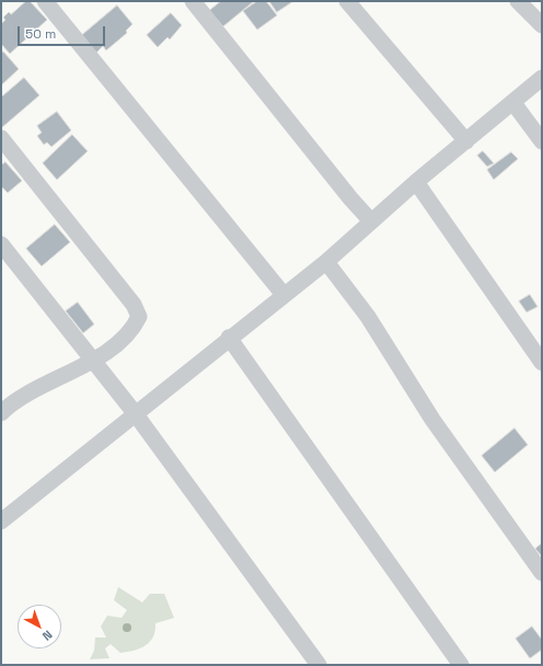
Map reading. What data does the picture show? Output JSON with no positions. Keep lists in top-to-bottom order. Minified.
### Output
{"scale_bar":"50 m","north":"bottom right"}
